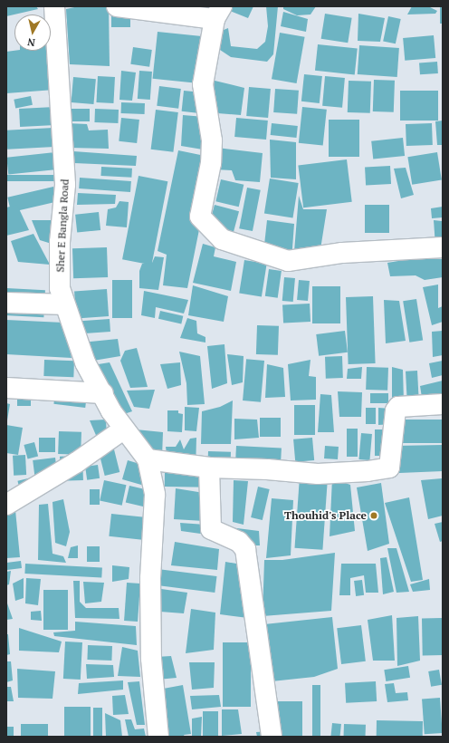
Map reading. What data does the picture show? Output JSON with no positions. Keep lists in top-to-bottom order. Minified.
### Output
{"streets":{"street":["Sher E Bangla Road"]},"places":["Thouhid's Place"],"north":"bottom"}
